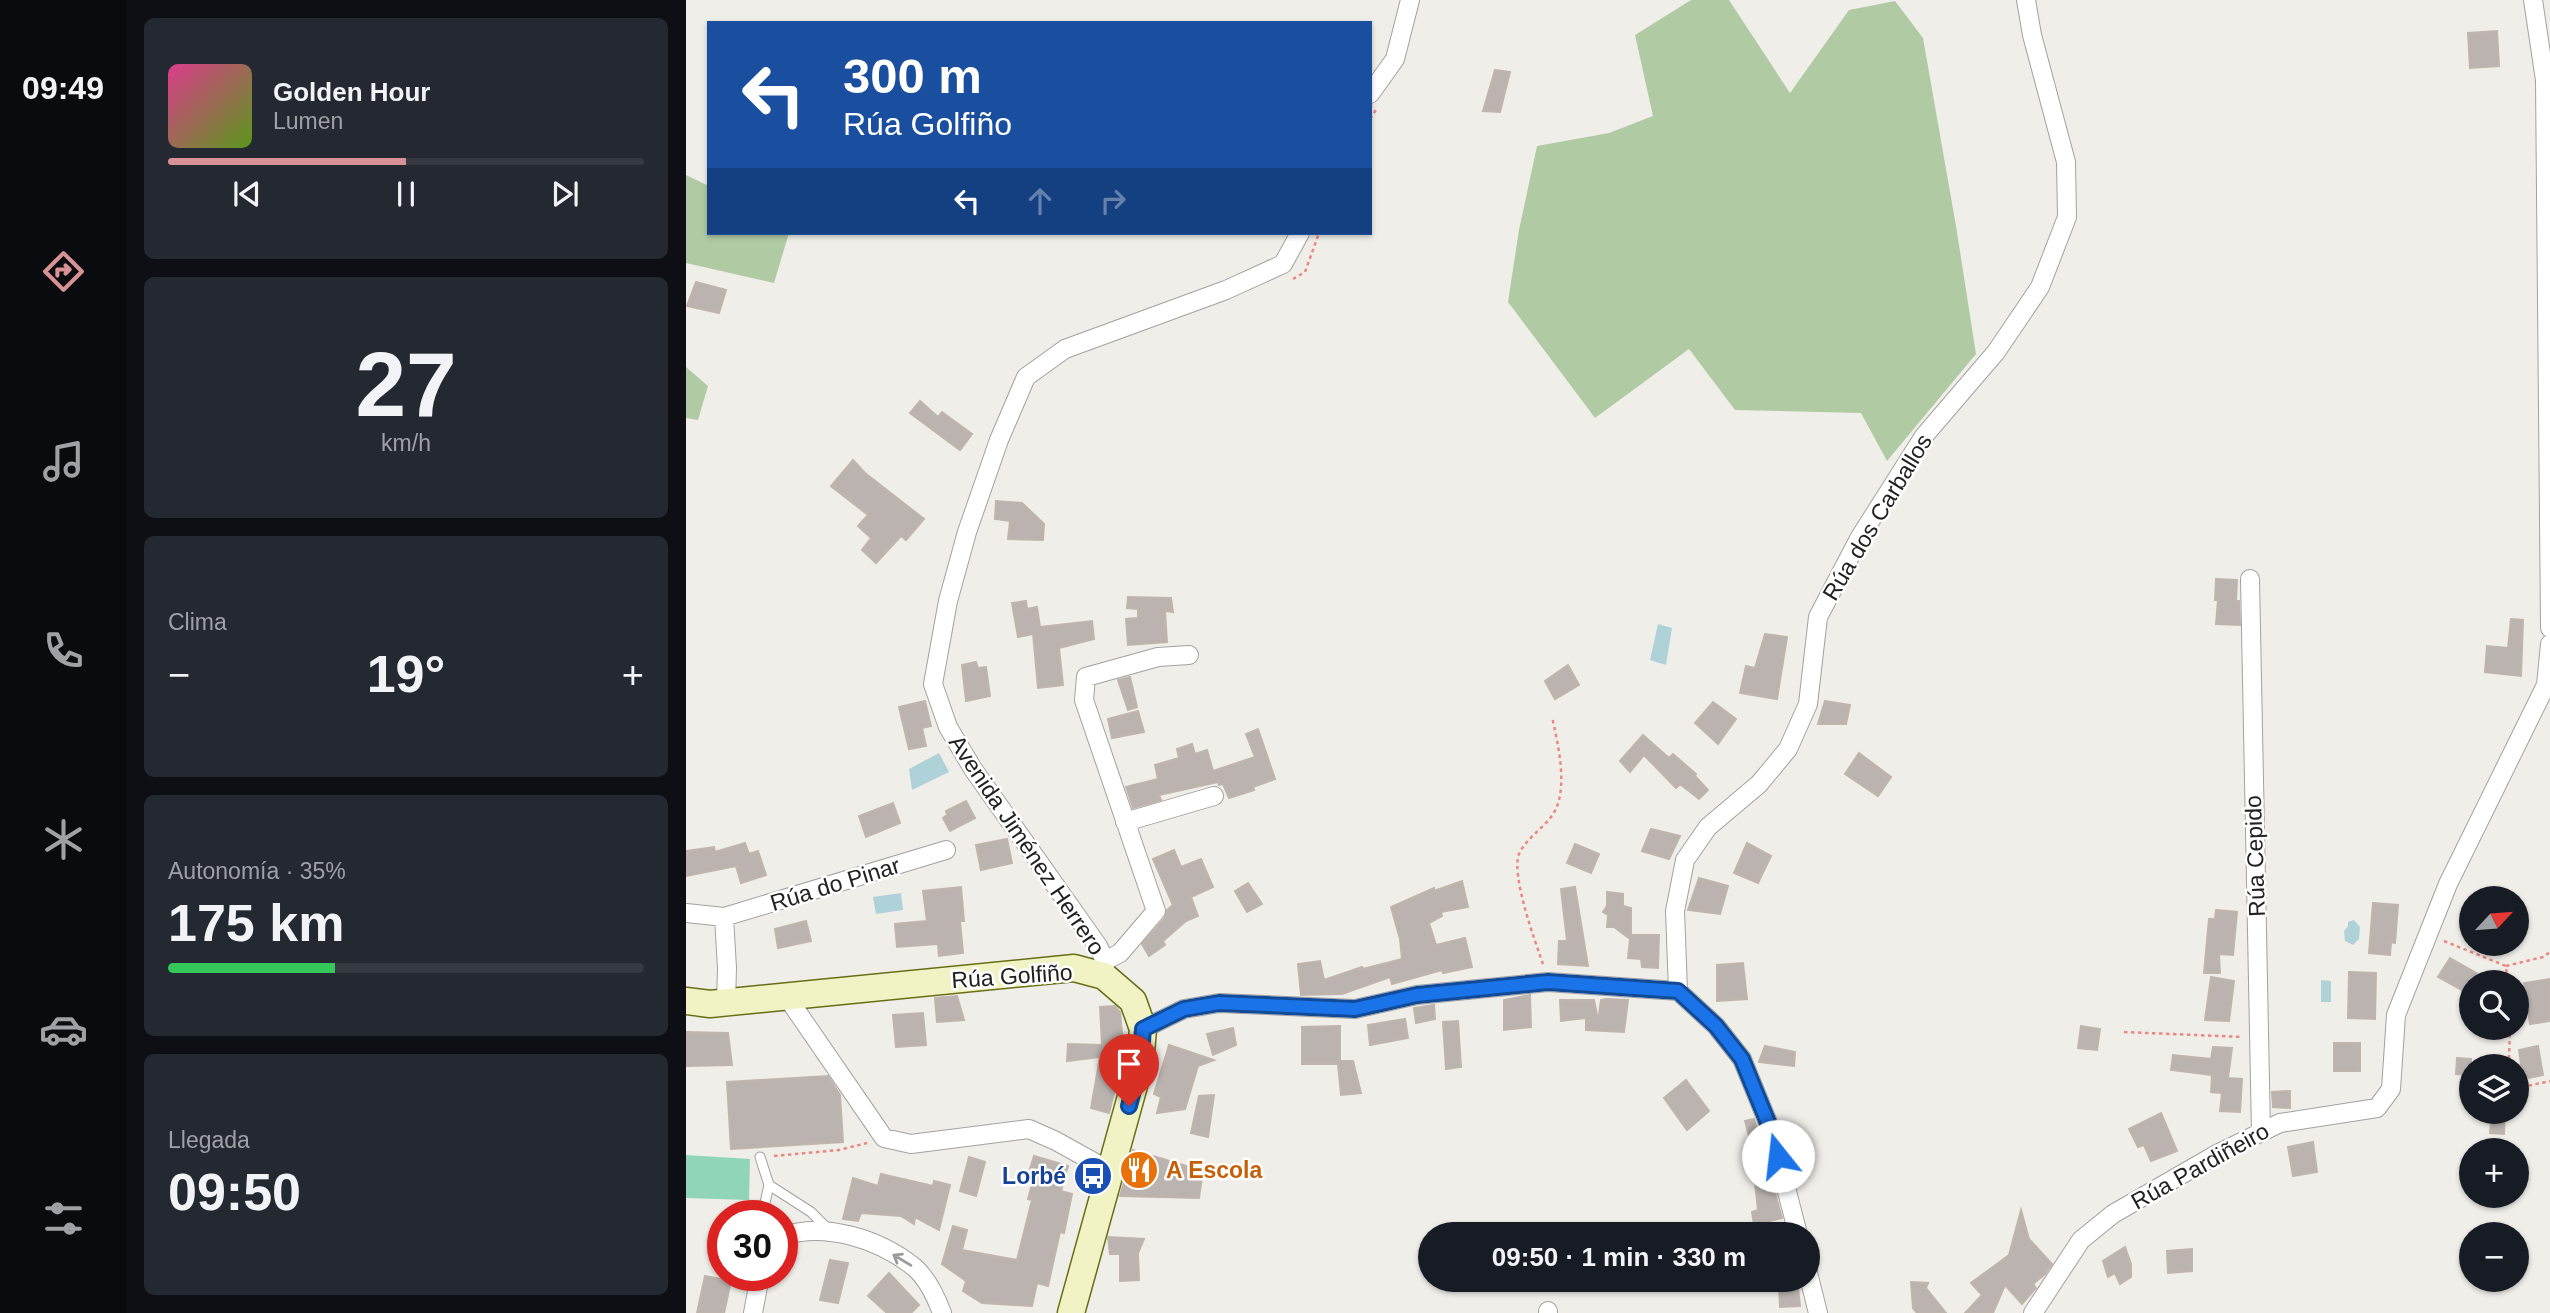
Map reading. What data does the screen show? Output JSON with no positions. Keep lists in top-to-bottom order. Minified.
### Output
{"streets":{"main road":["Rúa Golfiño"],"street":["Rúa dos Carballos","Avenida Jiménez Herrero","Rúa Cepido","Rúa do Pinar","Rúa Pardiñeiro"]},"crossings":[["Avenida Jiménez Herrero","Rúa Golfiño"],["Rúa Cepido","Rúa Pardiñeiro"]],"places":{"restaurant":["A Escola"],"bus stop":["Lorbé"]},"north":"top right","page":{"tabs":"09:49","turn":["300 m","Rúa Golfiño"],"song":["Golden Hour","Lumen"],"tile":[["27","km/h"],"Clima",["Autonomía · 35%","175 km"],["Llegada","09:50"]],"heat":["−","19°","+"],"map_buttons":["+","−"],"limit":"30","trip":"09:50 · 1 min · 330 m"}}
